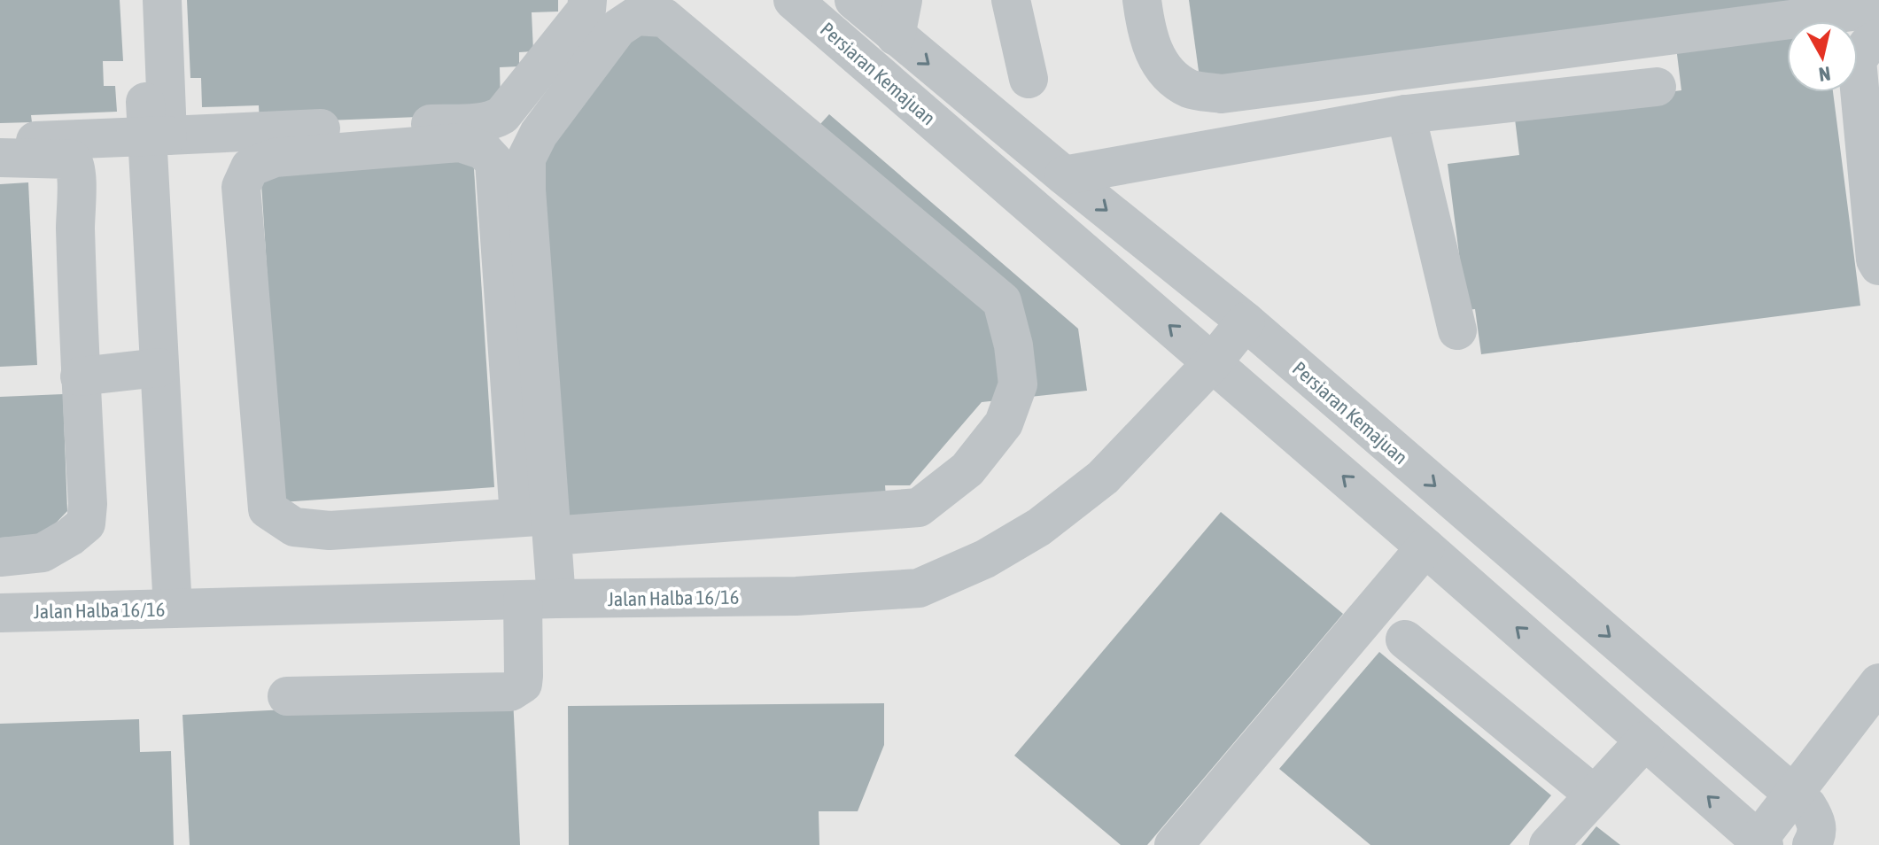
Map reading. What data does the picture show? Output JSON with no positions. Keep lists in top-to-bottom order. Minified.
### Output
{"streets":{"street":["Persiaran Kemajuan","Jalan Halba 16/16"]},"crossings":[["Persiaran Kemajuan","Jalan Halba 16/16"]],"north":"bottom"}
